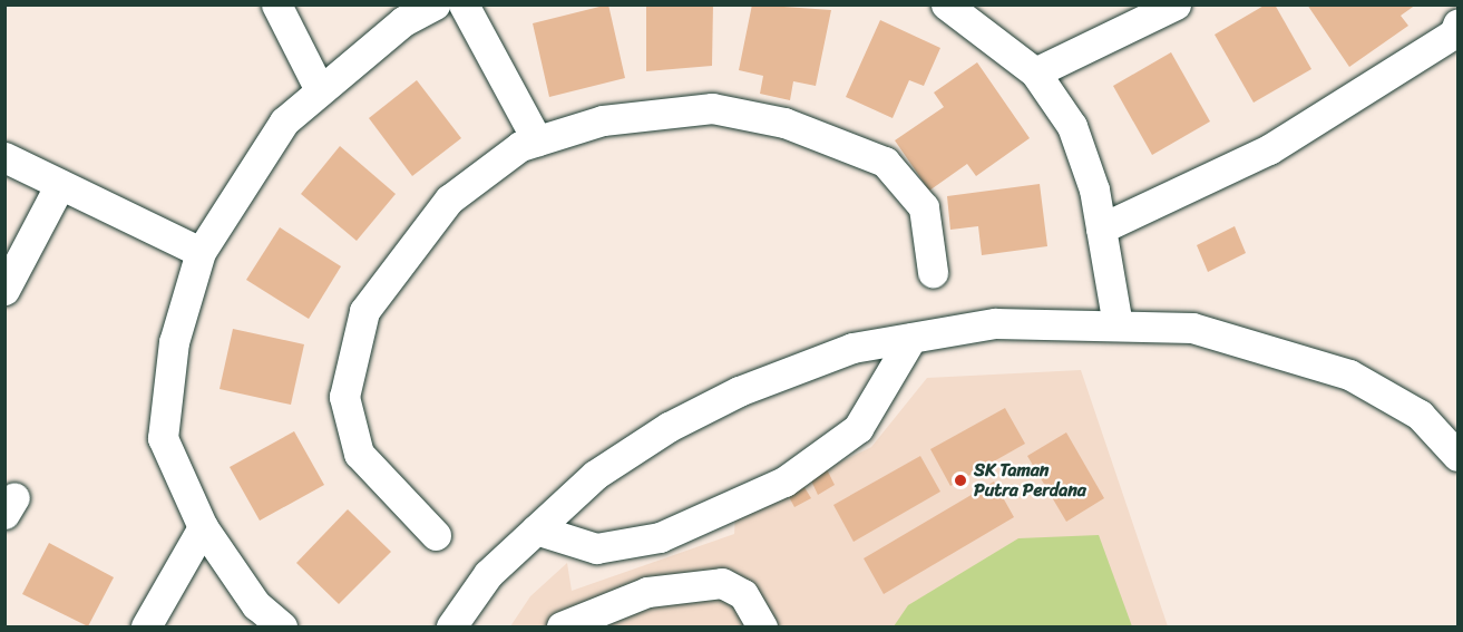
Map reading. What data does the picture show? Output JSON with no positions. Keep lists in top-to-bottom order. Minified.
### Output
{"places":["SK Taman Putra Perdana"]}
